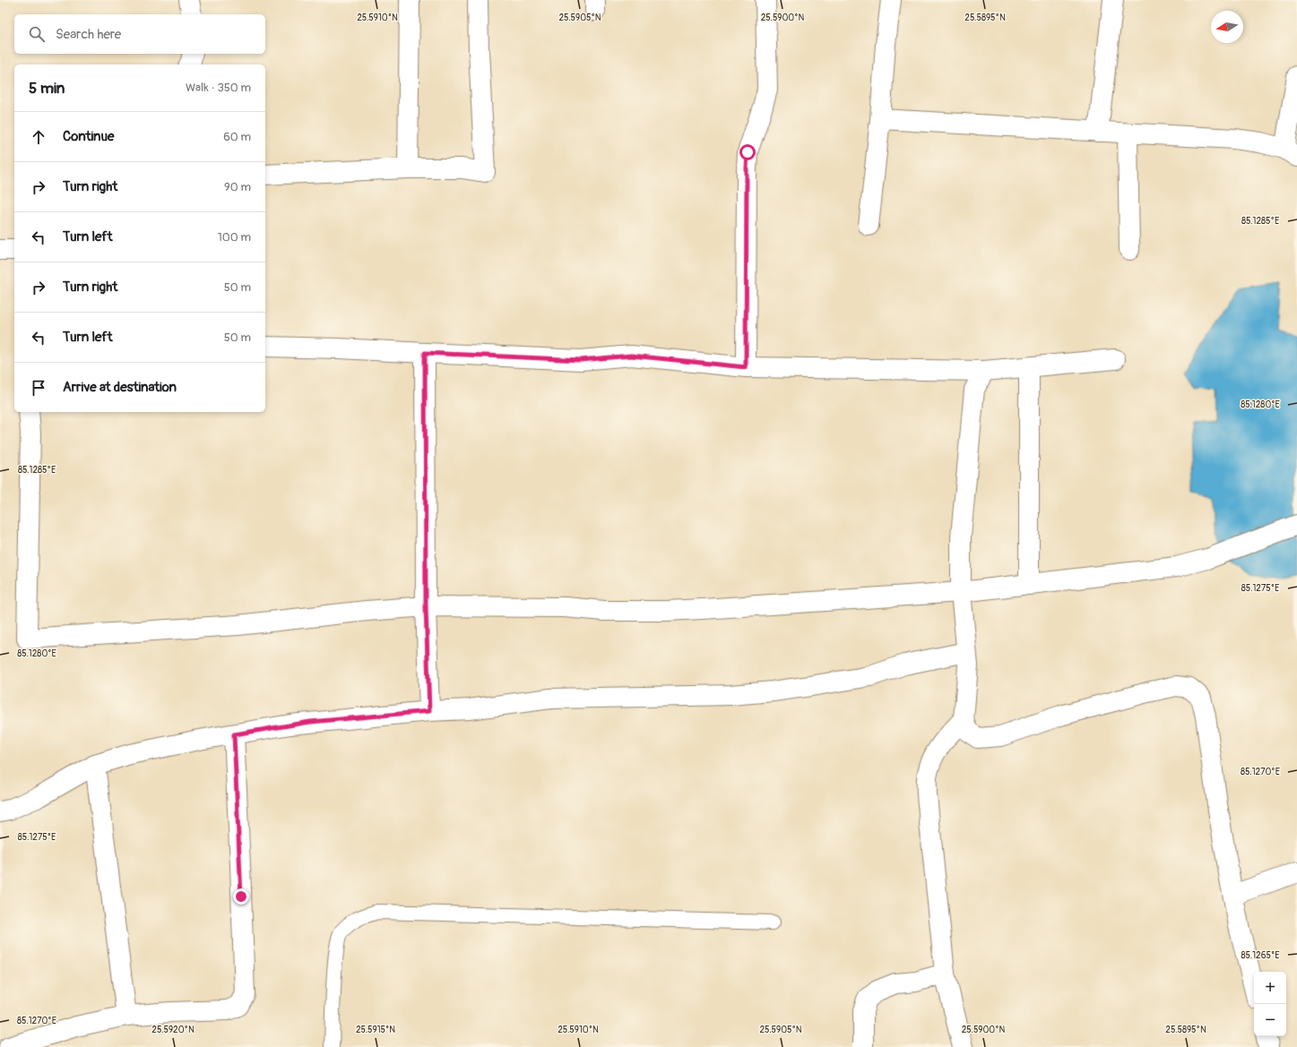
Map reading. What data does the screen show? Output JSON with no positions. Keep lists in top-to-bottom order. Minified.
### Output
{"north":"left","page":{"search":"Search here","heading":["5 min","Walk · 350 m"],"list":[["Continue","60 m"],["Turn right","90 m"],["Turn left","100 m"],["Turn right","50 m"],["Turn left","50 m"],"Arrive at destination"],"map_buttons":["+","−"]},"coordinates":["25.5910°N","25.5905°N","25.5900°N","25.5895°N","85.1285°E","85.1280°E","85.1275°E","85.1270°E","85.1265°E","25.5920°N","25.5915°N"]}
